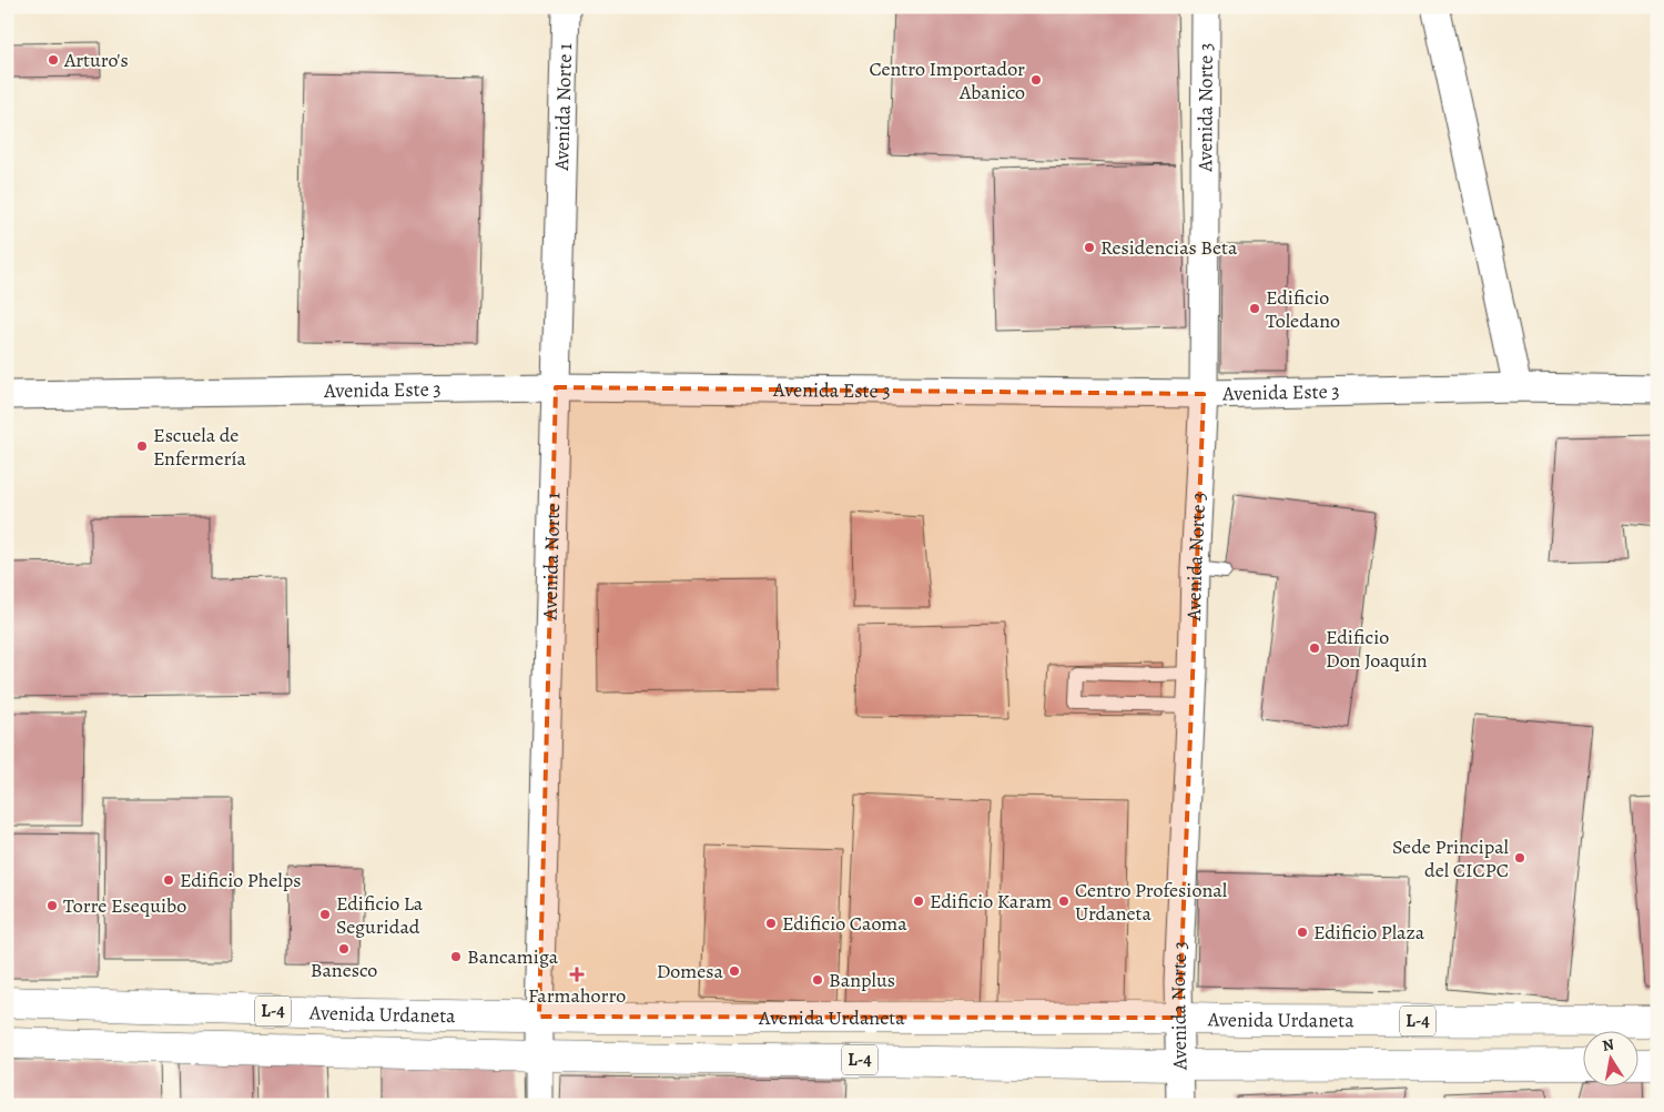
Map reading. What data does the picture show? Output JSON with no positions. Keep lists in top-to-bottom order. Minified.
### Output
{"streets":{"main road":["L-4","Avenida Urdaneta"],"street":["Avenida Norte 1","Avenida Norte 3","Avenida Este 3"]},"crossings":[["Avenida Norte 1","Avenida Este 3"],["Avenida Norte 1","Avenida Urdaneta"],["Avenida Norte 3","Avenida Este 3"],["Avenida Norte 3","Avenida Urdaneta"]],"places":{"other":["Arturo's","Centro Importador Abanico","Residencias Beta","Edificio Toledano","Escuela de Enfermería","Edificio Don Joaquín","Sede Principal del CICPC","Edificio Phelps","Edificio Karam","Centro Profesional Urdaneta","Torre Esequibo","Edificio La Seguridad","Edificio Caoma","Edificio Plaza","Banesco","Bancamiga","Domesa","Banplus"],"health":["Farmahorro"]},"north":"top"}
